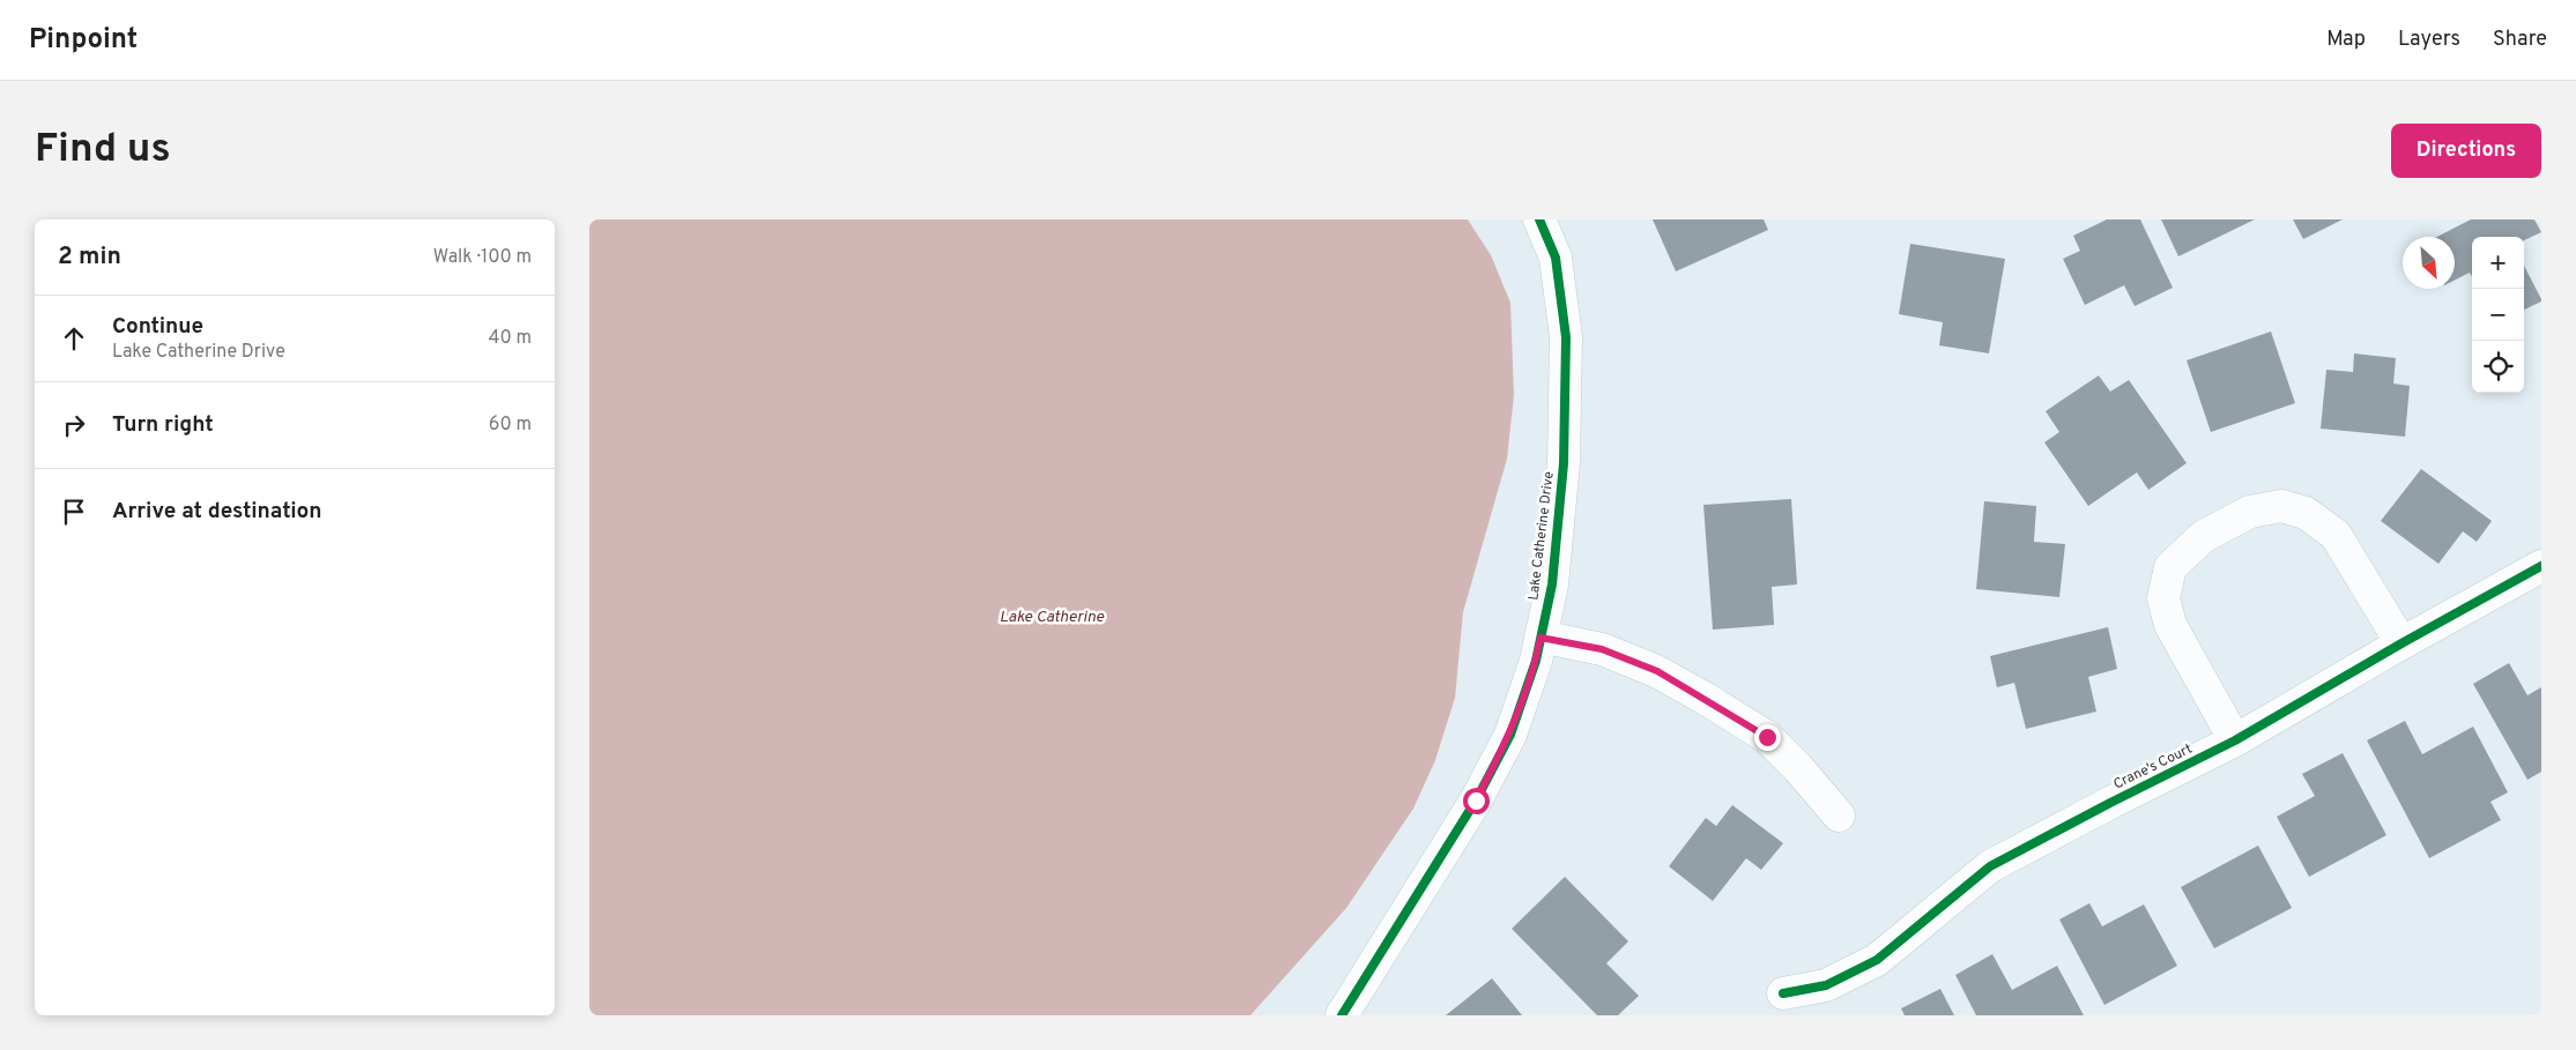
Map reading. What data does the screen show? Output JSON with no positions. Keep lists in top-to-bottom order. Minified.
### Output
{"streets":{"street":["Lake Catherine Drive","Crane's Court"]},"water":["Lake Catherine"],"north":"bottom right","page":{"header":"Pinpoint","nav":["Map","Layers","Share"],"buttons":"Directions","title":"Find us","heading":["2 min","Walk · 100 m"],"map_buttons":["+","−"],"list":[["Continue","Lake Catherine Drive","40 m"],["Turn right","60 m"],"Arrive at destination"]}}
